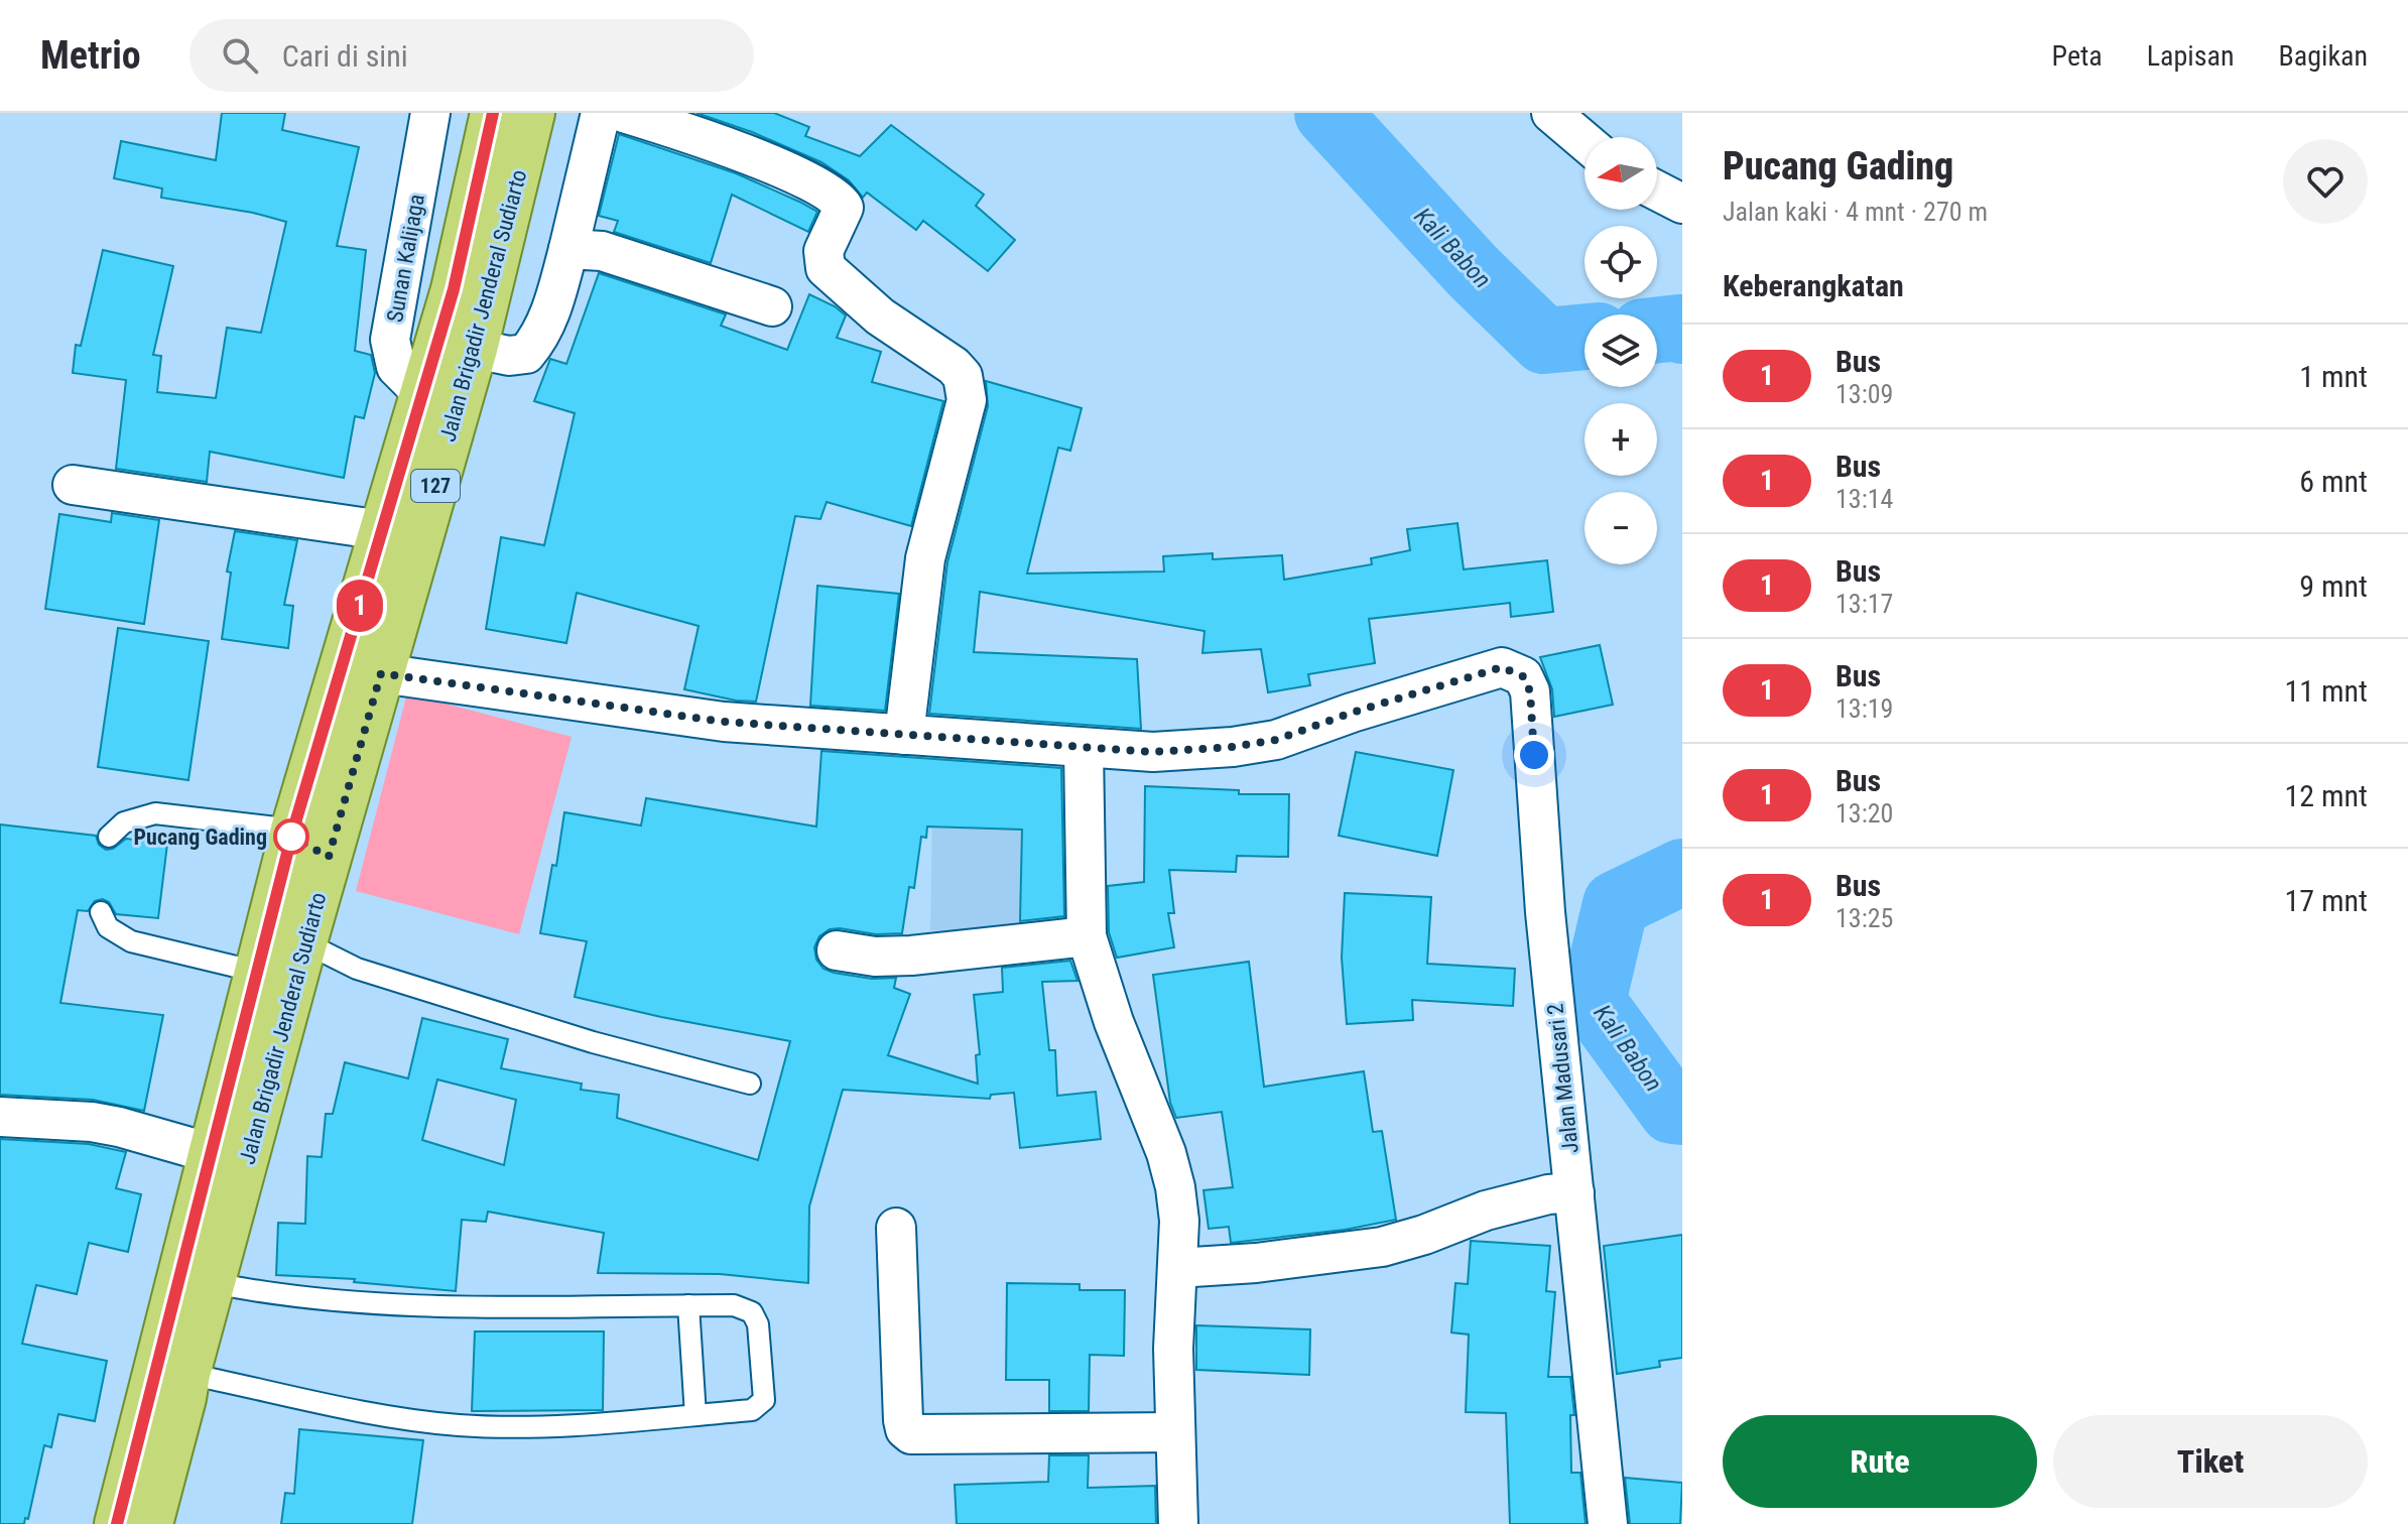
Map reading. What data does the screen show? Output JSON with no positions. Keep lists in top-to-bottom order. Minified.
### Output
{"streets":{"main road":["Jalan Brigadir Jenderal Sudiarto","127"],"street":["Sunan Kalijaga","Jalan Madusari 2"]},"crossings":[["Sunan Kalijaga","Jalan Brigadir Jenderal Sudiarto"]],"water":["Kali Babon"],"places":["Pucang Gading"],"lines":["bus line 1"],"north":"left","page":{"header":"Metrio","search":"Cari di sini","nav":["Peta","Lapisan","Bagikan"],"on_map":"1","heading":[["Pucang Gading","Jalan kaki · 4 mnt · 270 m"],"Keberangkatan"],"map_buttons":["+","−"],"list":[{"mark":"1","name":"Bus","note":"13:09","value":"1 mnt"},{"mark":"1","name":"Bus","note":"13:14","value":"6 mnt"},{"mark":"1","name":"Bus","note":"13:17","value":"9 mnt"},{"mark":"1","name":"Bus","note":"13:19","value":"11 mnt"},{"mark":"1","name":"Bus","note":"13:20","value":"12 mnt"},{"mark":"1","name":"Bus","note":"13:25","value":"17 mnt"}],"buttons":["Rute","Tiket"]}}
